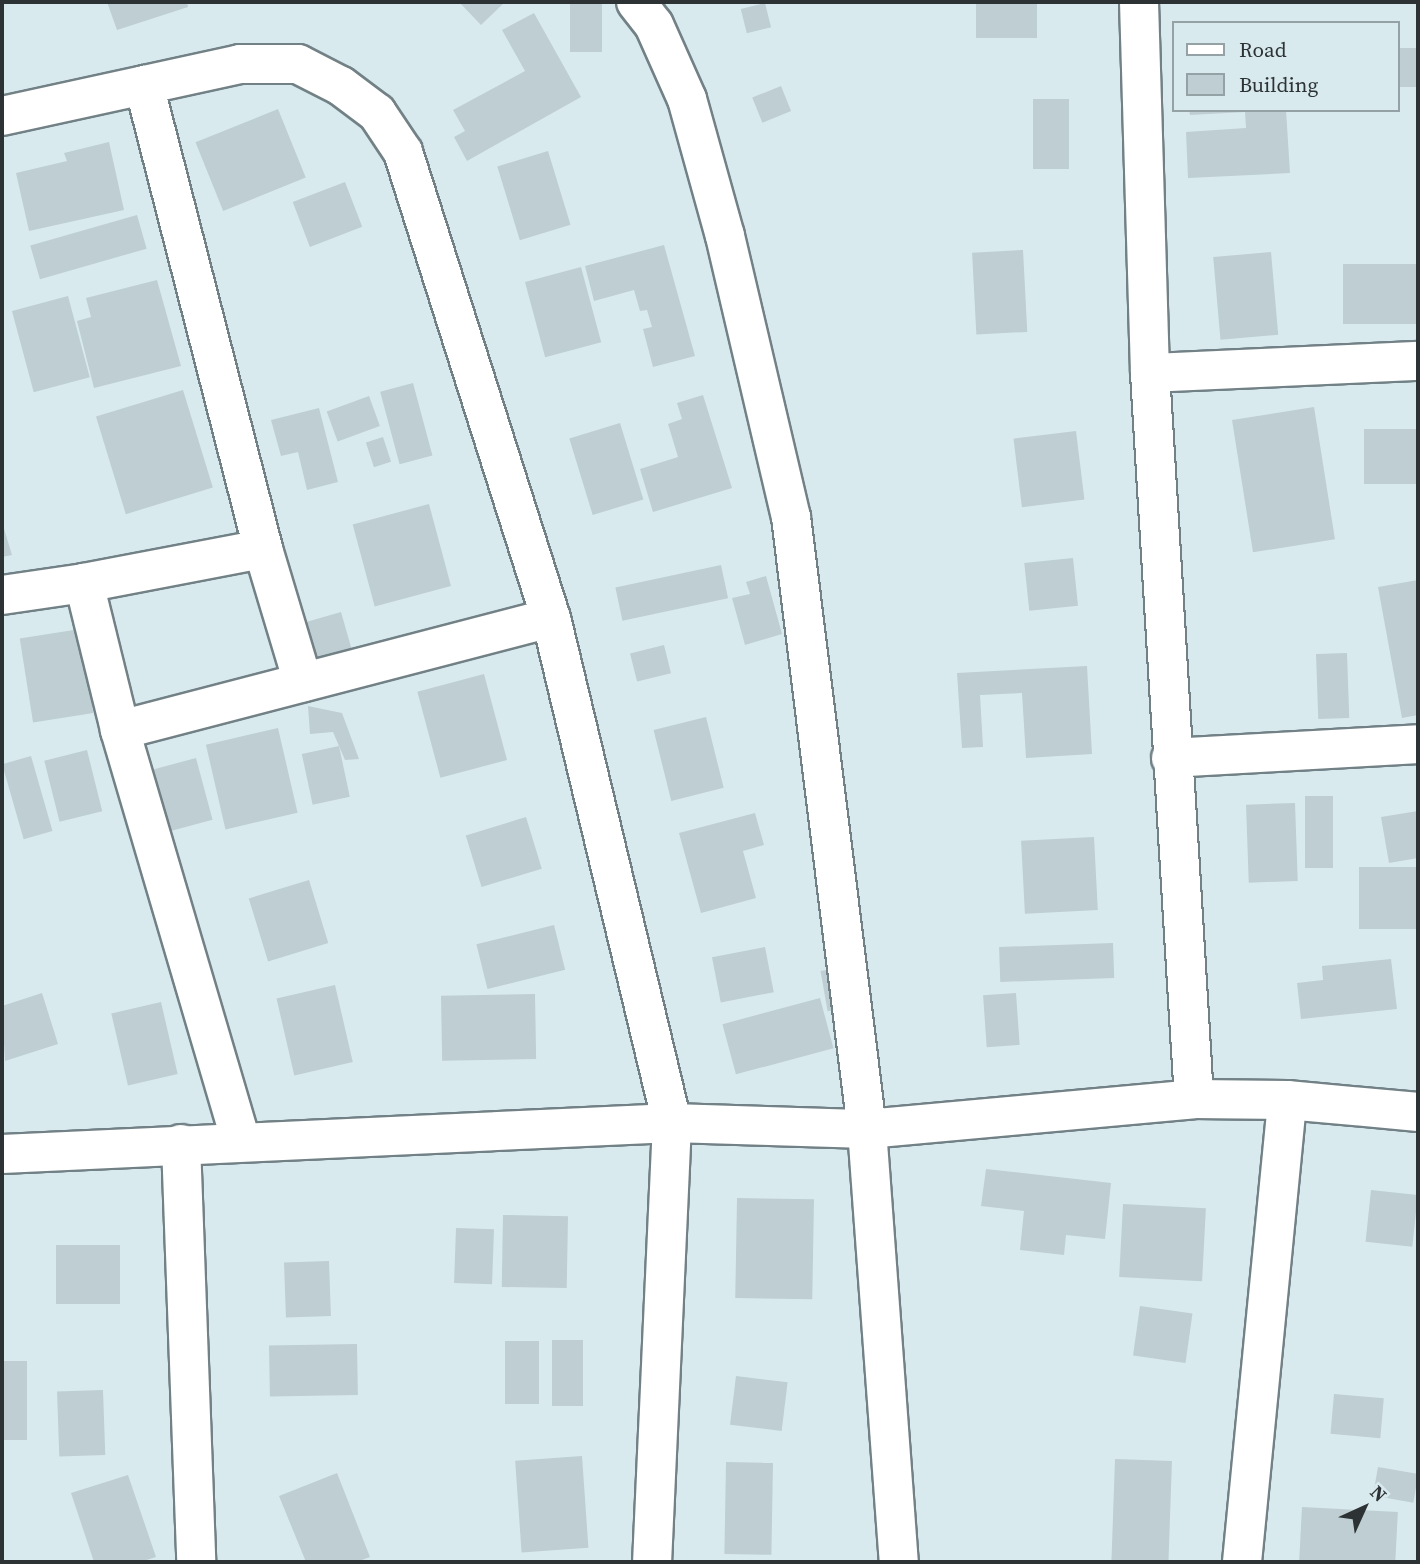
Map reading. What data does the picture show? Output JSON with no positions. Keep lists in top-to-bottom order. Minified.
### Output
{"legend":["Road","Building"],"north":"top right"}
